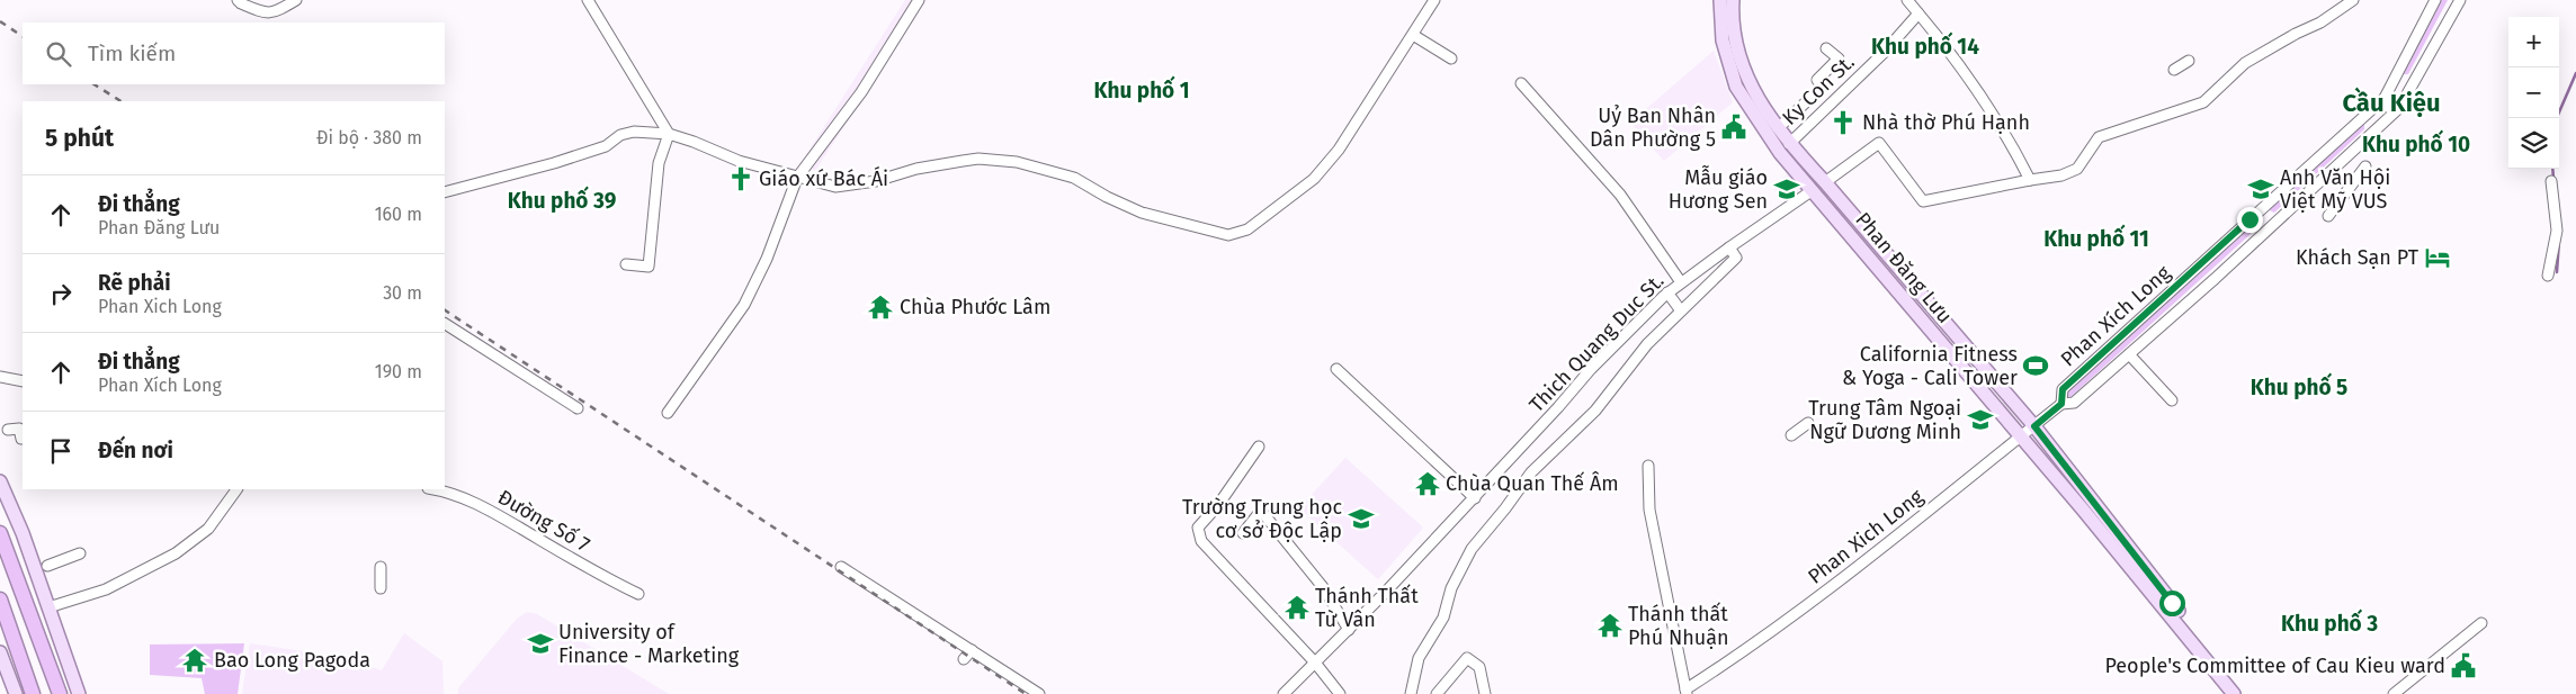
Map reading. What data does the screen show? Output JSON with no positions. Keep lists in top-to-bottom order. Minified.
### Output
{"streets":{"main road":["Phan Đăng Lưu"],"street":["Ky Con St.","Phan Xích Long","Thich Quang Duc St.","Đường Số 7","Phan Xich Long"]},"crossings":[["Ky Con St.","Phan Đăng Lưu"],["Phan Đăng Lưu","Thich Quang Duc St."],["Phan Đăng Lưu","Phan Xich Long"],["Phan Xích Long","Phan Xich Long"]],"districts":["Khu phố 14","Khu phố 1","Cầu Kiệu","Khu phố 10","Khu phố 39","Khu phố 11","Khu phố 5","Khu phố 3"],"places":{"church":["Nhà thờ Phú Hạnh","Giáo xứ Bác Ái"],"public building":["Uỷ Ban Nhân Dân Phường 5","People's Committee of Cau Kieu ward"],"school or university":["Mẫu giáo Hương Sen","Anh Văn Hội Việt Mỹ VUS","Trung Tâm Ngoại Ngữ Dương Minh","Trường Trung học cơ sở Độc Lập","University of Finance - Marketing"],"hotel":["Khách Sạn PT"],"temple":["Chùa Phước Lâm","Chùa Quan Thế Âm","Thánh Thất Từ Vân","Thánh thất Phú Nhuận","Bao Long Pagoda"],"sports":["California Fitness & Yoga - Cali Tower"]},"page":{"map_buttons":["+","−"],"search":"Tìm kiếm","heading":["5 phút","Đi bộ · 380 m"],"list":[["Đi thẳng","Phan Đăng Lưu","160 m"],["Rẽ phải","Phan Xich Long","30 m"],["Đi thẳng","Phan Xích Long","190 m"],"Đến nơi"]}}
